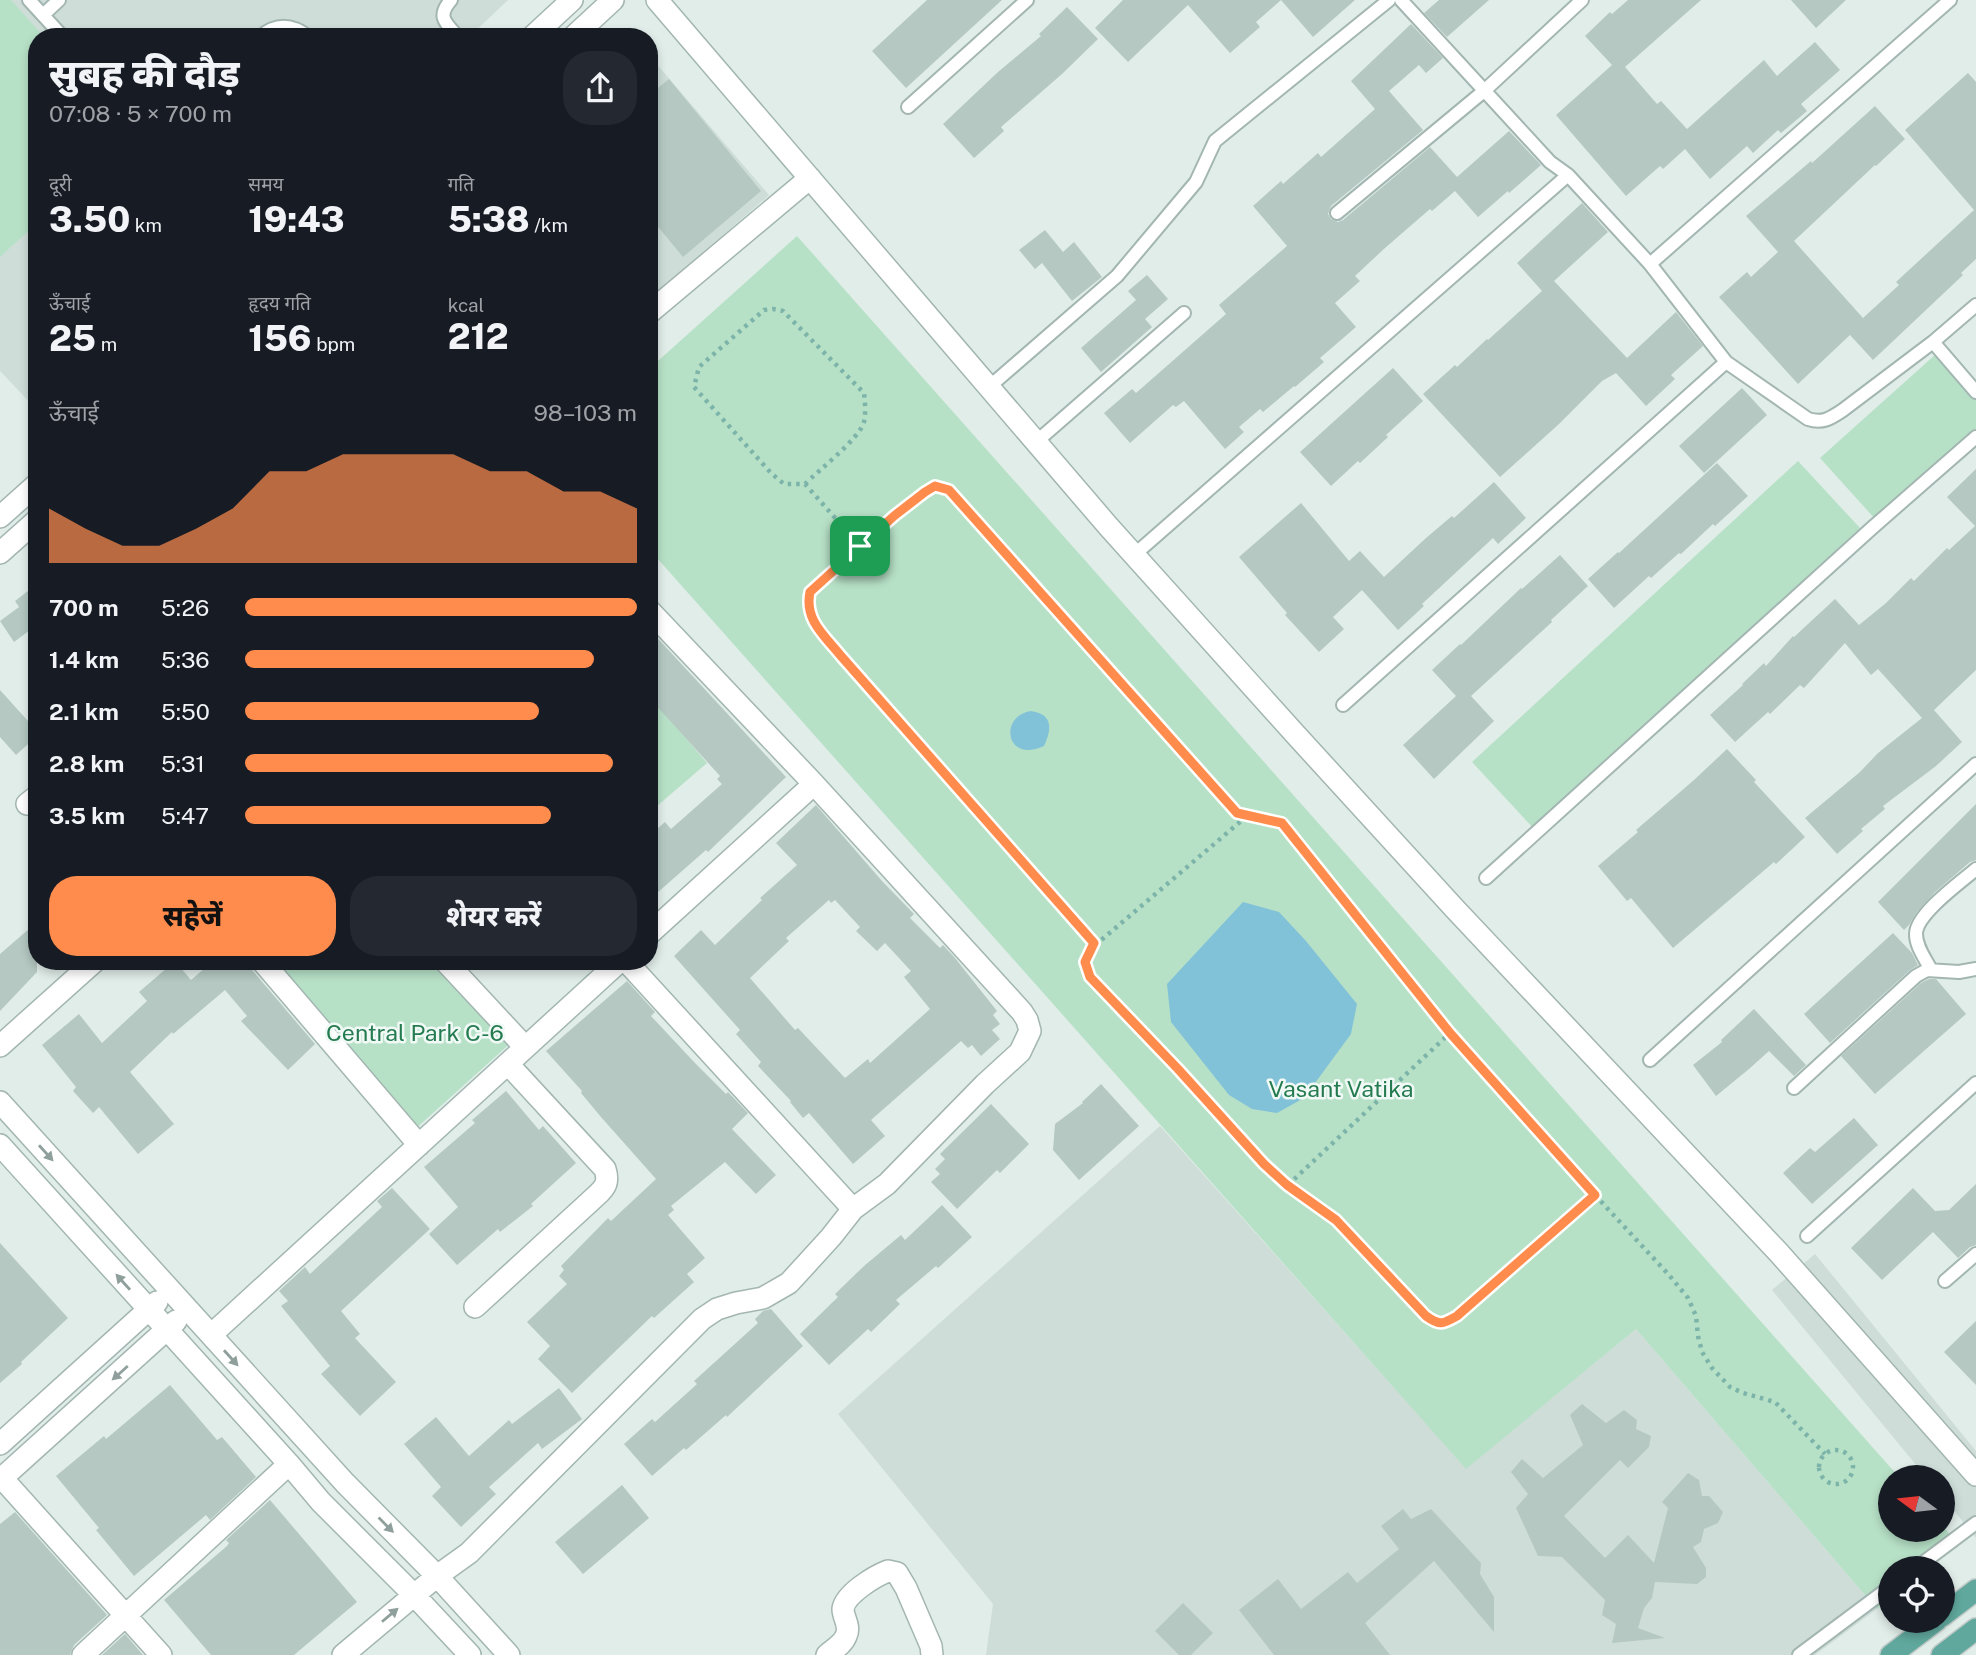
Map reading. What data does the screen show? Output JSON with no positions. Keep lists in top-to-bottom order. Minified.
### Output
{"parks":["Central Park C-6","Vasant Vatika"],"north":"left","page":{"heading":["सुबह की दौड़","07:08 · 5 × 700 m"],"stats":[["दूरी","3.50 km"],["समय","19:43"],["गति","5:38 /km"],["ऊँचाई","25 m"],["हृदय गति","156 bpm"],["kcal","212"]],"chart":["ऊँचाई","98–103 m"],"list":[{"name":"700 m","note":"5:26"},{"name":"1.4 km","note":"5:36"},{"name":"2.1 km","note":"5:50"},{"name":"2.8 km","note":"5:31"},{"name":"3.5 km","note":"5:47"}],"buttons":["सहेजें","शेयर करें"]}}
